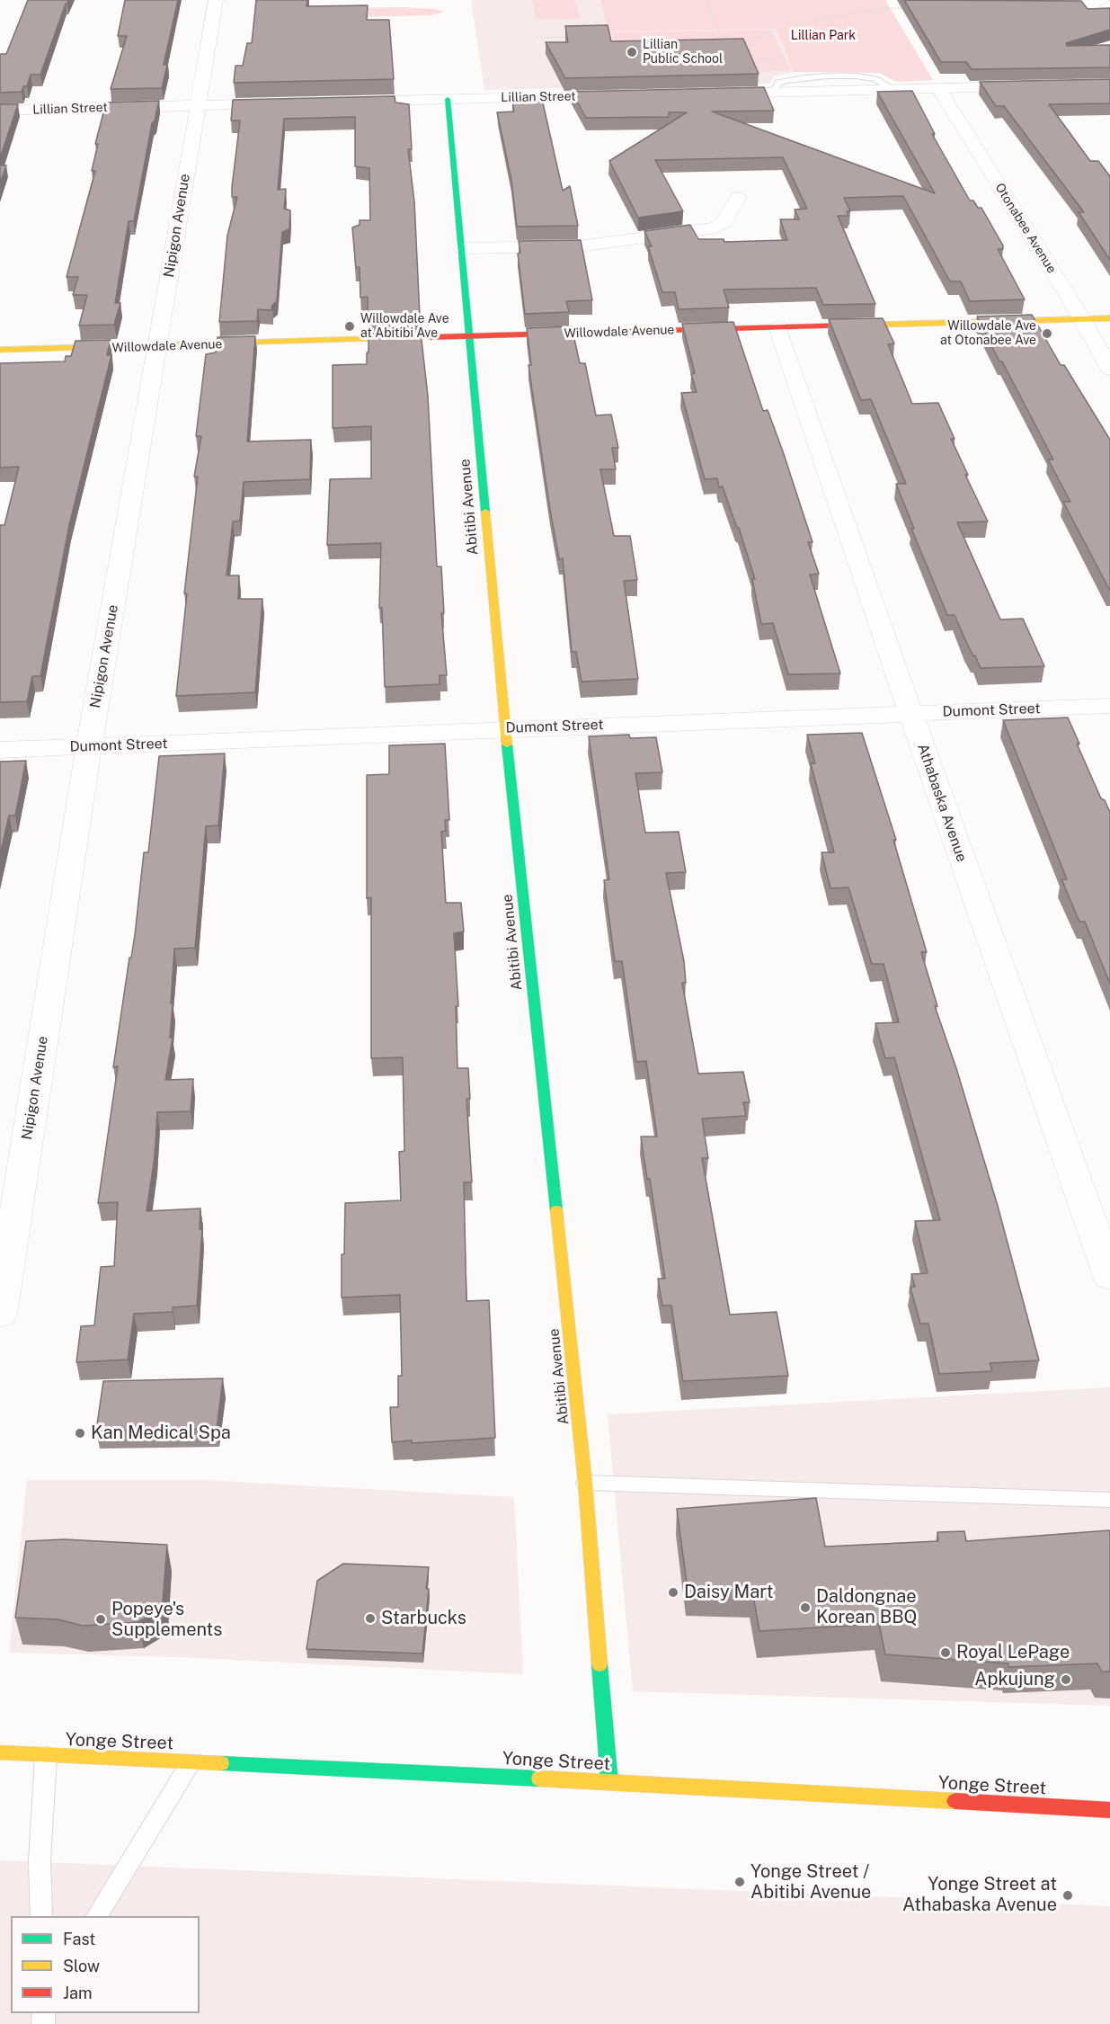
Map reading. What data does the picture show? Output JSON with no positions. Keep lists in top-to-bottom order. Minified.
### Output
{"streets":{"street":["Lillian Street","Nipigon Avenue","Otonabee Avenue","Willowdale Avenue","Abitibi Avenue","Dumont Street","Athabaska Avenue","Yonge Street"]},"crossings":[["Lillian Street","Nipigon Avenue"],["Lillian Street","Abitibi Avenue"],["Nipigon Avenue","Willowdale Avenue"],["Nipigon Avenue","Dumont Street"],["Otonabee Avenue","Willowdale Avenue"],["Willowdale Avenue","Abitibi Avenue"],["Willowdale Avenue","Athabaska Avenue"],["Abitibi Avenue","Dumont Street"],["Abitibi Avenue","Yonge Street"],["Dumont Street","Athabaska Avenue"]],"parks":["Lillian Park"],"places":["Lillian Public School","Willowdale Ave at Abitibi Ave","Willowdale Ave at Otonabee Ave","Kan Medical Spa","Daisy Mart","Daldongnae Korean BBQ","Starbucks","Popeye's Supplements","Royal LePage","Apkujung","Yonge Street / Abitibi Avenue","Yonge Street at Athabaska Avenue"],"legend":["Fast","Slow","Jam"]}
